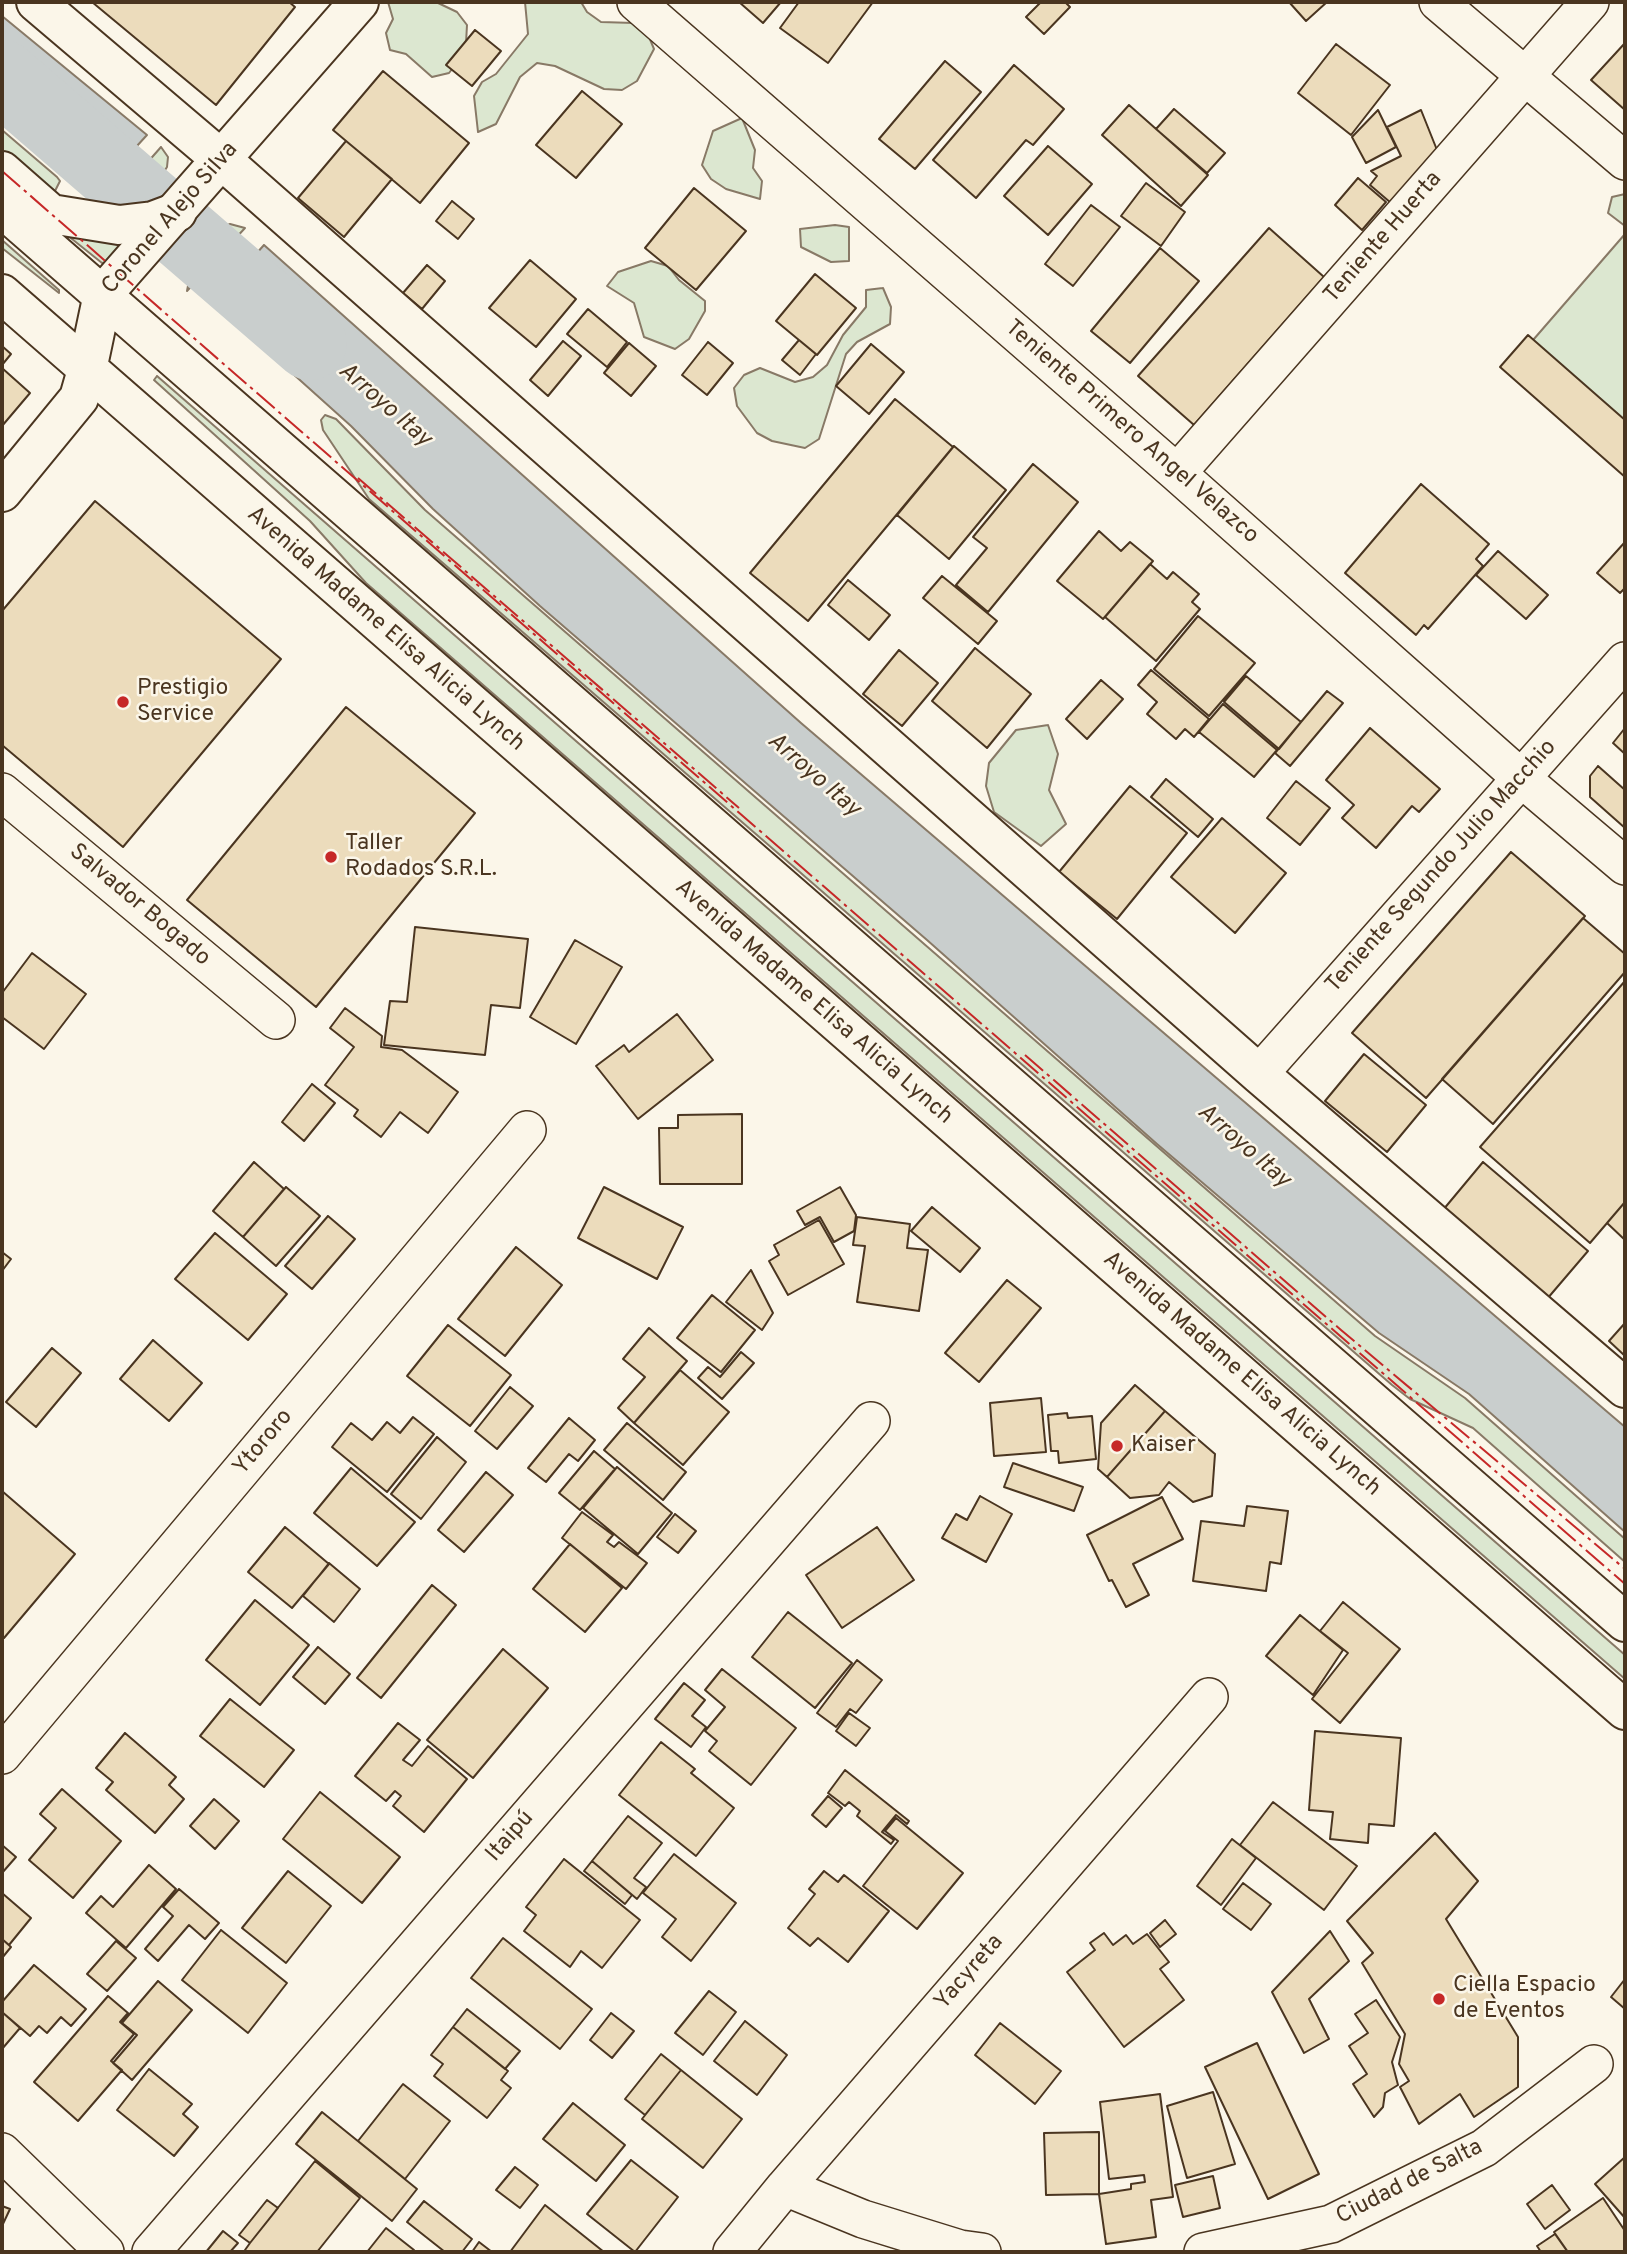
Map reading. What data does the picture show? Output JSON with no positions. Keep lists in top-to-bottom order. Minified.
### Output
{"streets":{"main road":["Coronel Alejo Silva","Avenida Madame Elisa Alicia Lynch"],"street":["Teniente Huerta","Teniente Primero Angel Velazco","Teniente Segundo Julio Macchio","Salvador Bogado","Ytororo","Itaipú","Yacyreta","Ciudad de Salta"]},"crossings":[["Coronel Alejo Silva","Avenida Madame Elisa Alicia Lynch"],["Teniente Huerta","Teniente Primero Angel Velazco"],["Teniente Primero Angel Velazco","Teniente Segundo Julio Macchio"]],"water":["Arroyo Itay"],"places":["Prestigio Service","Taller Rodados S.R.L.","Kaiser","Ciella Espacio de Eventos"]}
